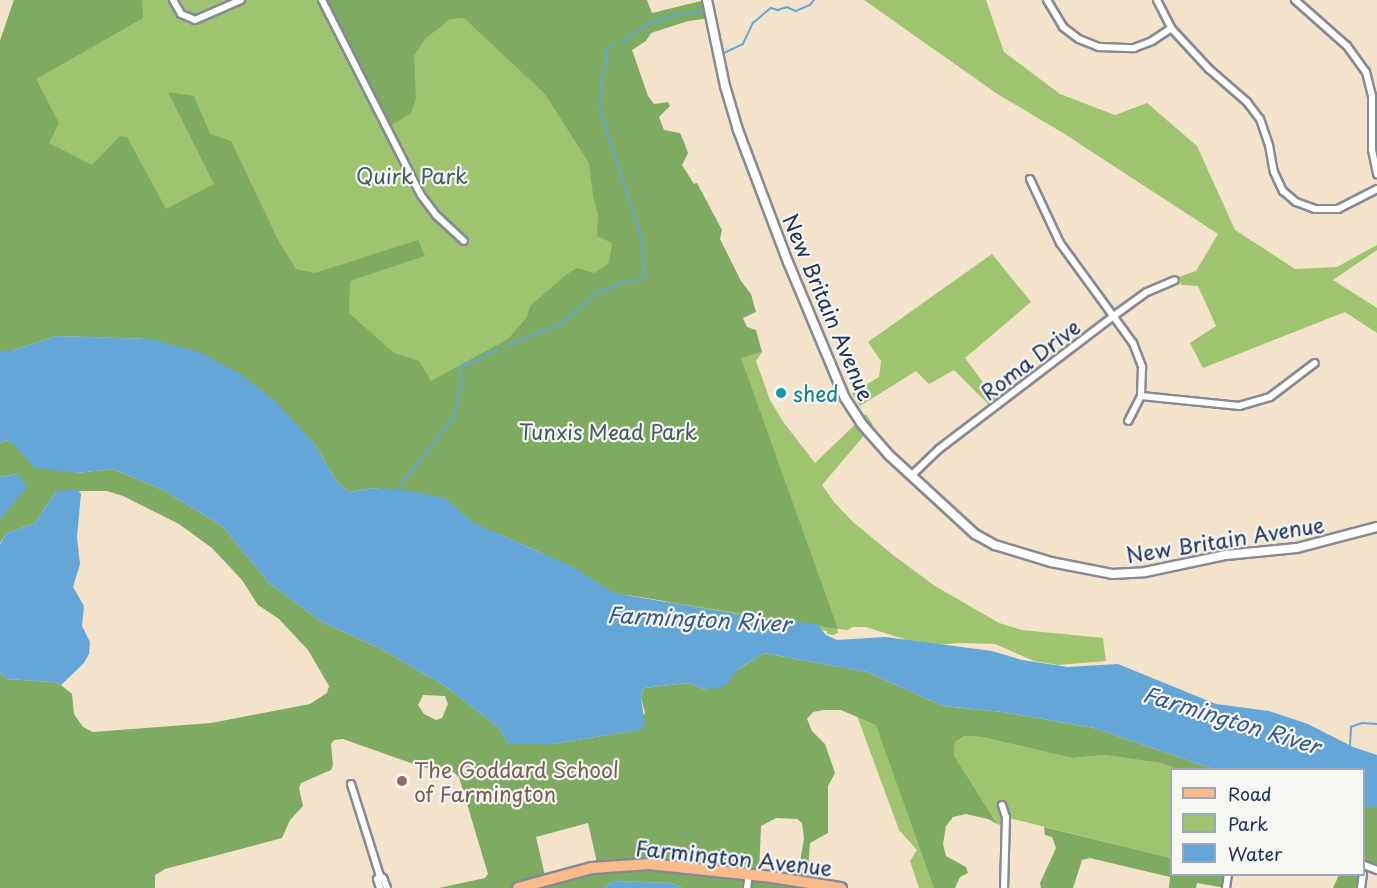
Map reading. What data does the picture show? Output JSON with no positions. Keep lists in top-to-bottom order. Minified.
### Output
{"streets":{"main road":["Farmington Avenue"],"street":["New Britain Avenue","Roma Drive"]},"crossings":[["New Britain Avenue","Roma Drive"]],"water":["Farmington River"],"parks":["Quirk Park","Tunxis Mead Park"],"places":["shed","The Goddard School of Farmington"],"legend":["Road","Park","Water"]}
